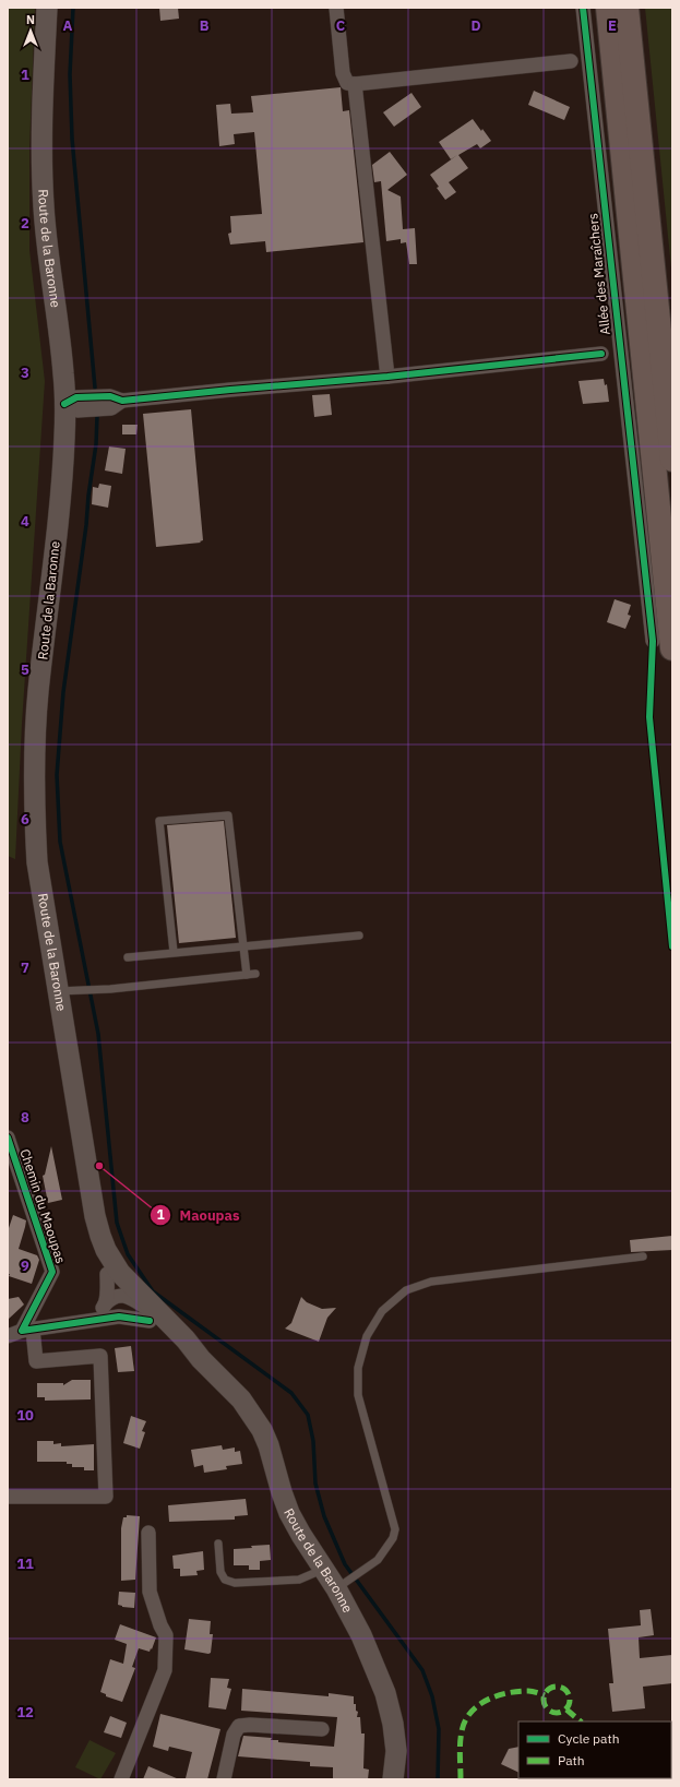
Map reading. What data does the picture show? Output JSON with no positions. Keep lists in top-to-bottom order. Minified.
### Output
{"streets":{"main road":["Route de la Baronne"],"street":["Allée des Maraîchers","Chemin du Maoupas"]},"places":["Maoupas"],"legend":["Cycle path","Path"],"north":"top","grid":{"columns":["A","B","C","D","E"],"rows":["1","2","3","4","5","6","7","8","9","10","11","12"]}}
